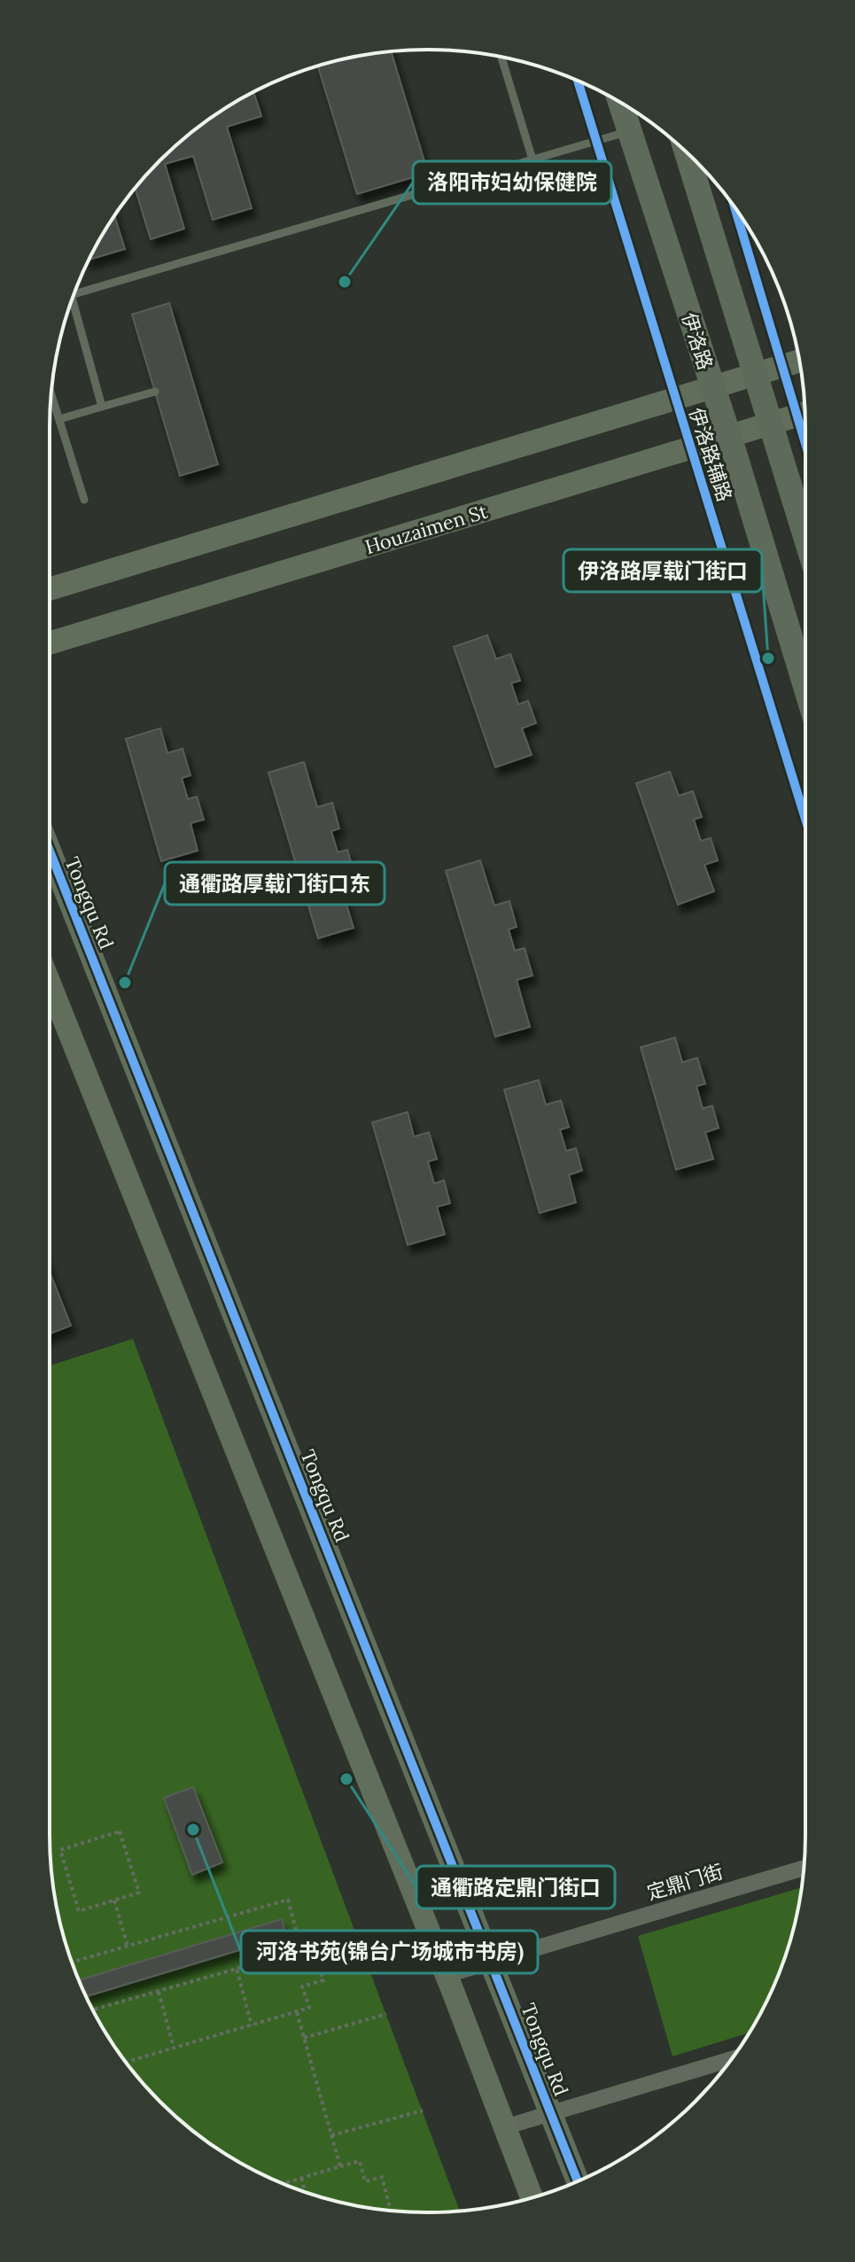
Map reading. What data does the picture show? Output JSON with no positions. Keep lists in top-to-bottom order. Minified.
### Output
{"streets":{"main road":["伊洛路"],"street":["Houzaimen St","Tongqu Rd","定鼎门街"],"cycle path":["伊洛路辅路"]},"crossings":[["伊洛路","Houzaimen St"],["Tongqu Rd","定鼎门街"]],"places":["洛阳市妇幼保健院","伊洛路厚载门街口","通衢路厚载门街口东","通衢路定鼎门街口","河洛书苑(锦台广场城市书房)"]}
